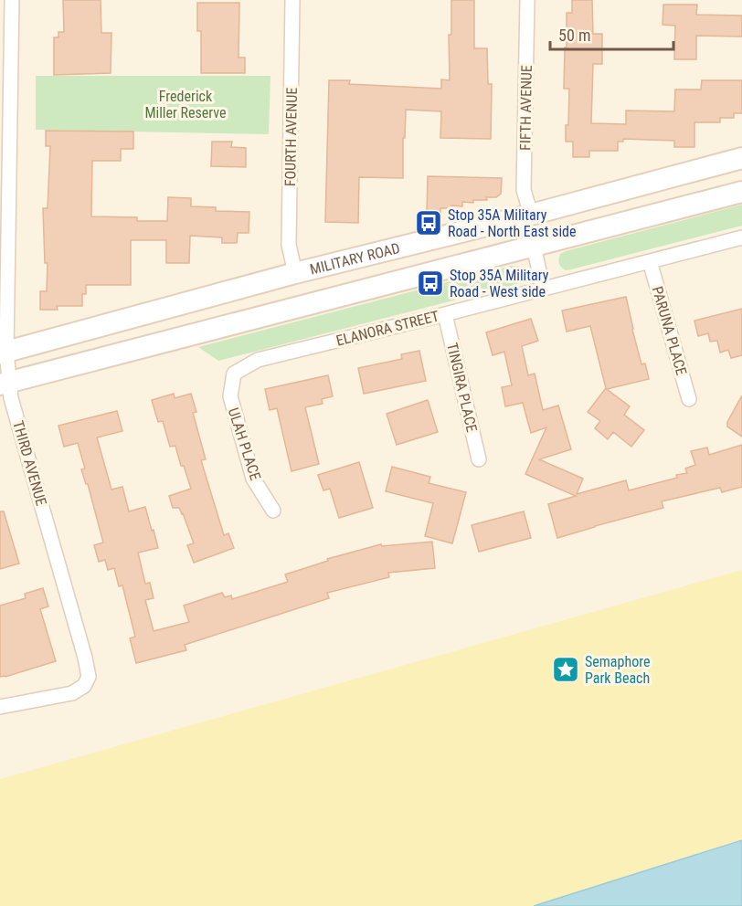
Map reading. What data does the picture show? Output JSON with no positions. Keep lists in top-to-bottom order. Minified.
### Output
{"streets":{"main road":["MILITARY ROAD"],"street":["FIFTH AVENUE","FOURTH AVENUE","ELANORA STREET","PARUNA PLACE","TINGIRA PLACE","ULAH PLACE","THIRD AVENUE"]},"crossings":[["FIFTH AVENUE","MILITARY ROAD"],["FOURTH AVENUE","MILITARY ROAD"],["MILITARY ROAD","THIRD AVENUE"],["ELANORA STREET","PARUNA PLACE"],["ELANORA STREET","TINGIRA PLACE"],["ELANORA STREET","ULAH PLACE"]],"parks":["Frederick Miller Reserve"],"places":{"bus stop":["Stop 35A Military Road - North East side","Stop 35A Military Road - West side"],"place":["Semaphore Park Beach"]},"scale_bar":"50 m"}
